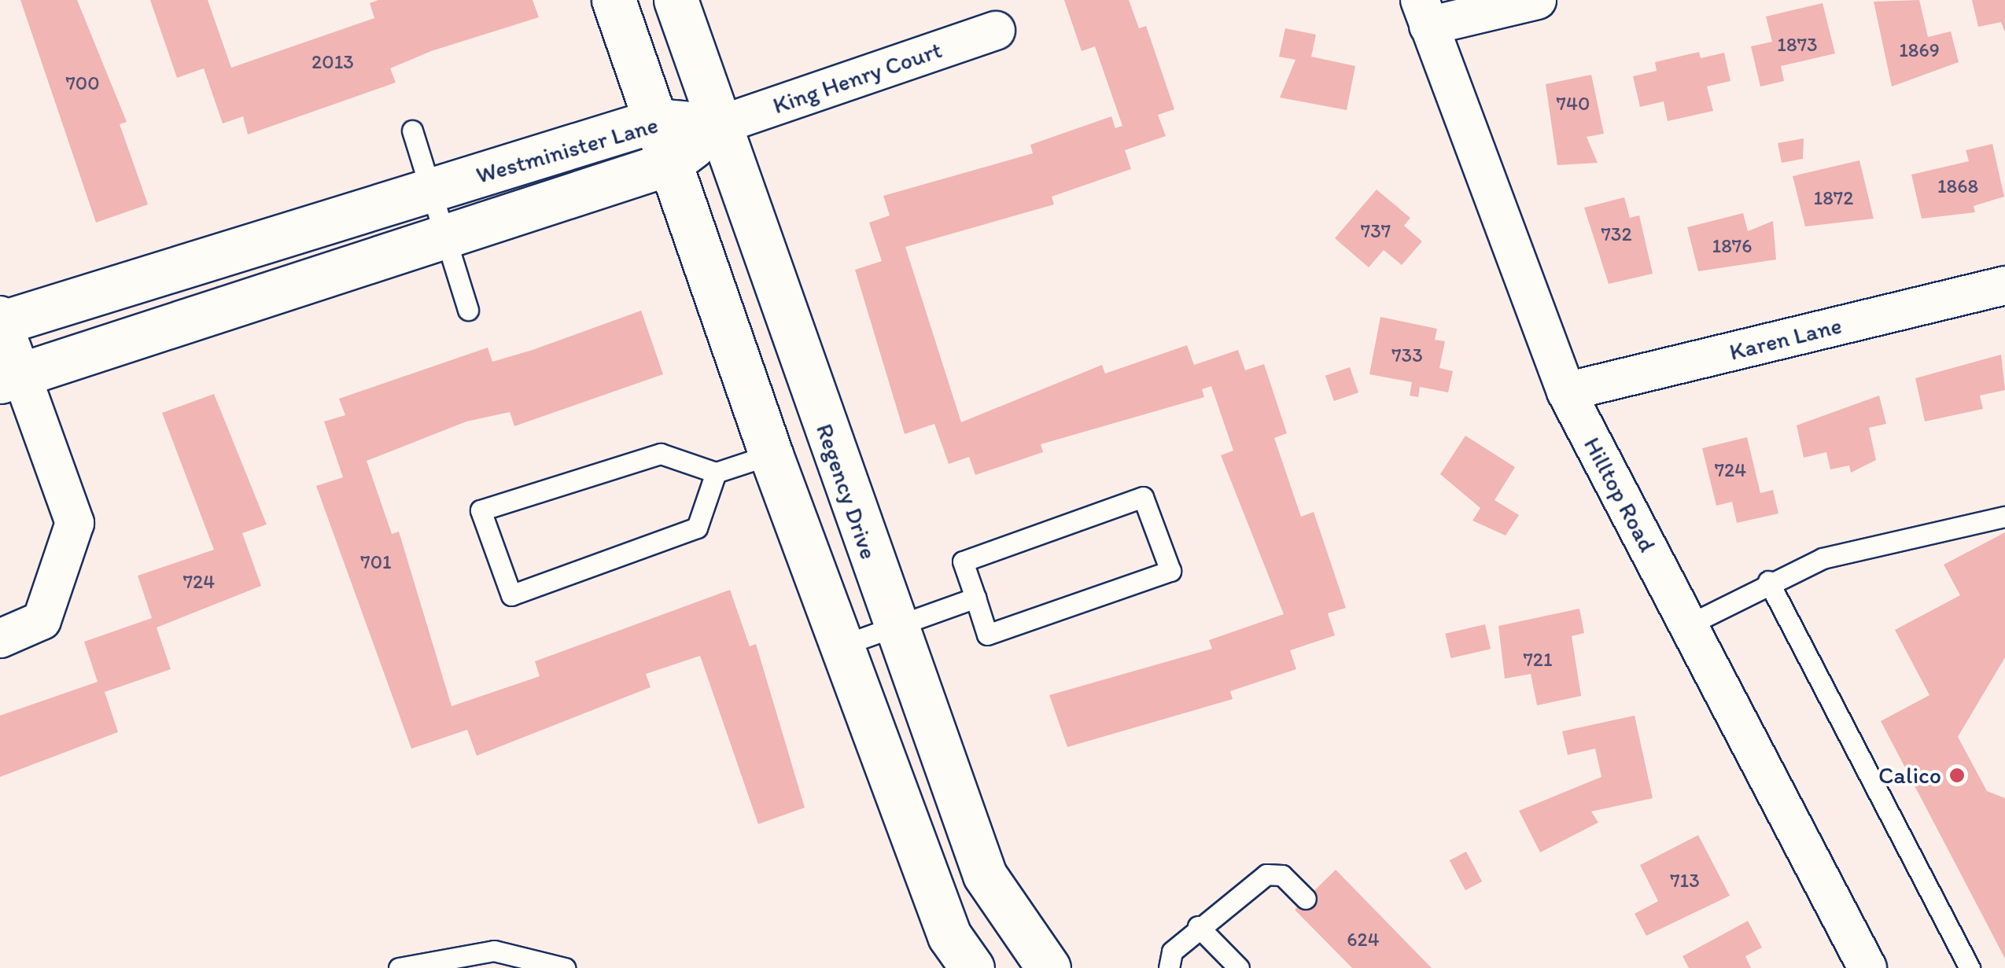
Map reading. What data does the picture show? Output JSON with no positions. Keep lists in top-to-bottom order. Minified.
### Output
{"streets":{"street":["King Henry Court","Westminister Lane","Karen Lane","Regency Drive","Hilltop Road"]},"crossings":[["King Henry Court","Westminister Lane"],["King Henry Court","Regency Drive"],["Westminister Lane","Regency Drive"],["Karen Lane","Hilltop Road"]],"places":["Calico"],"house_numbers":["1873","1869","2013","700","740","1868","1872","737","732","1876","733","724","701","724","721","713","624"]}
